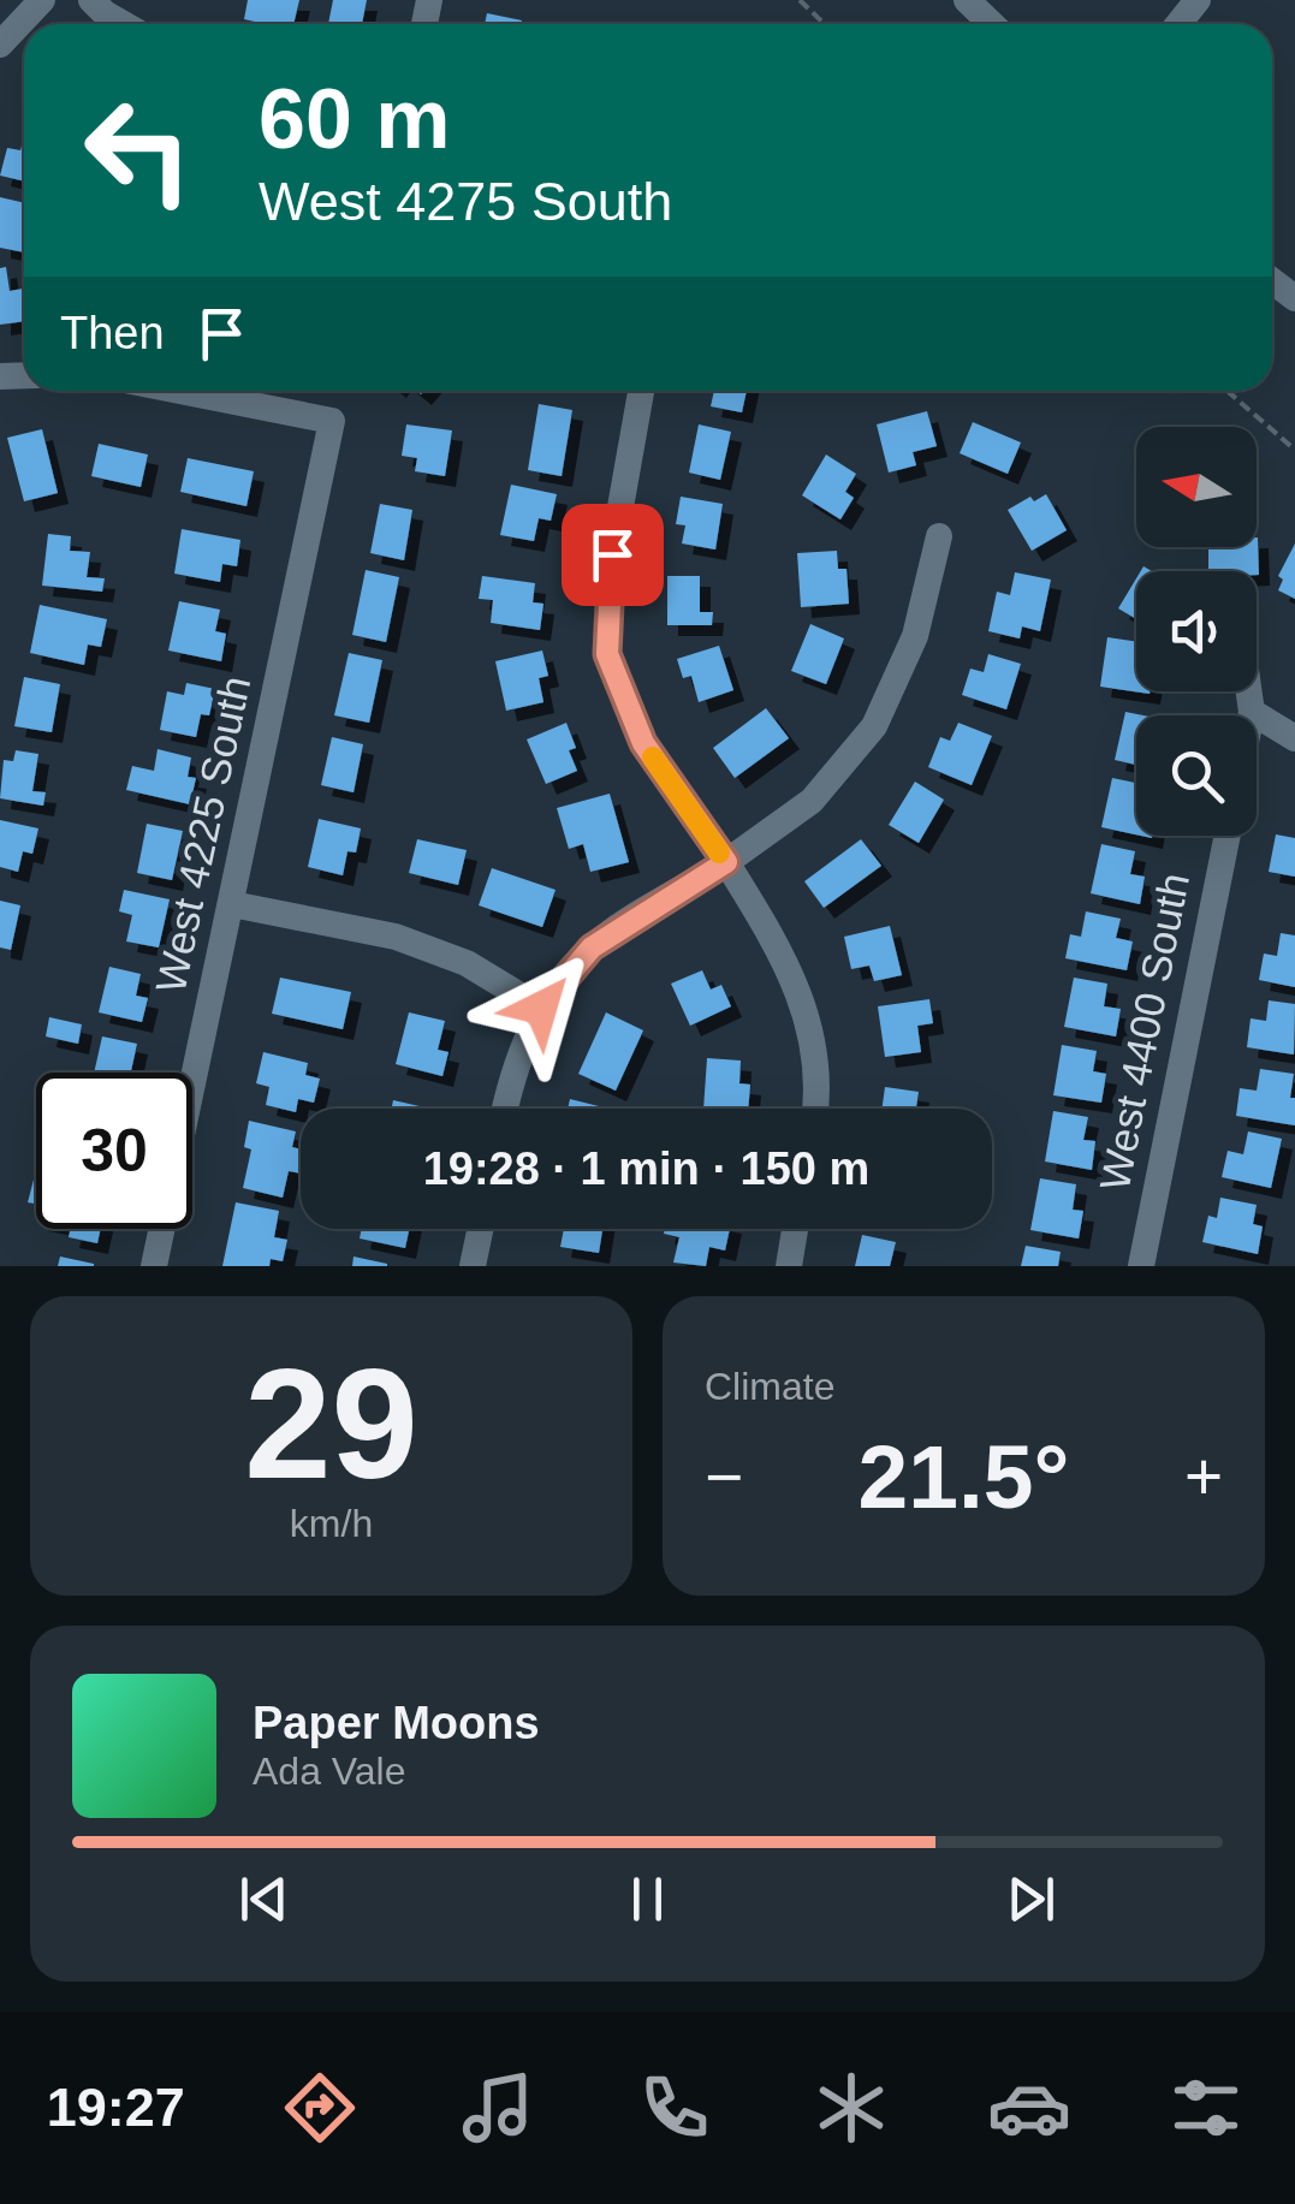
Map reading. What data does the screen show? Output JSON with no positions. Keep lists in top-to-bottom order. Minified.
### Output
{"streets":{"street":["West 4225 South","West 4400 South"]},"north":"left","page":{"turn":["60 m","West 4275 South"],"then":"Then","limit":"30","trip":"19:28 · 1 min · 150 m","tile":[["29","km/h"],"Climate"],"heat":["−","21.5°","+"],"song":["Paper Moons","Ada Vale"],"tabs":"19:27"}}
